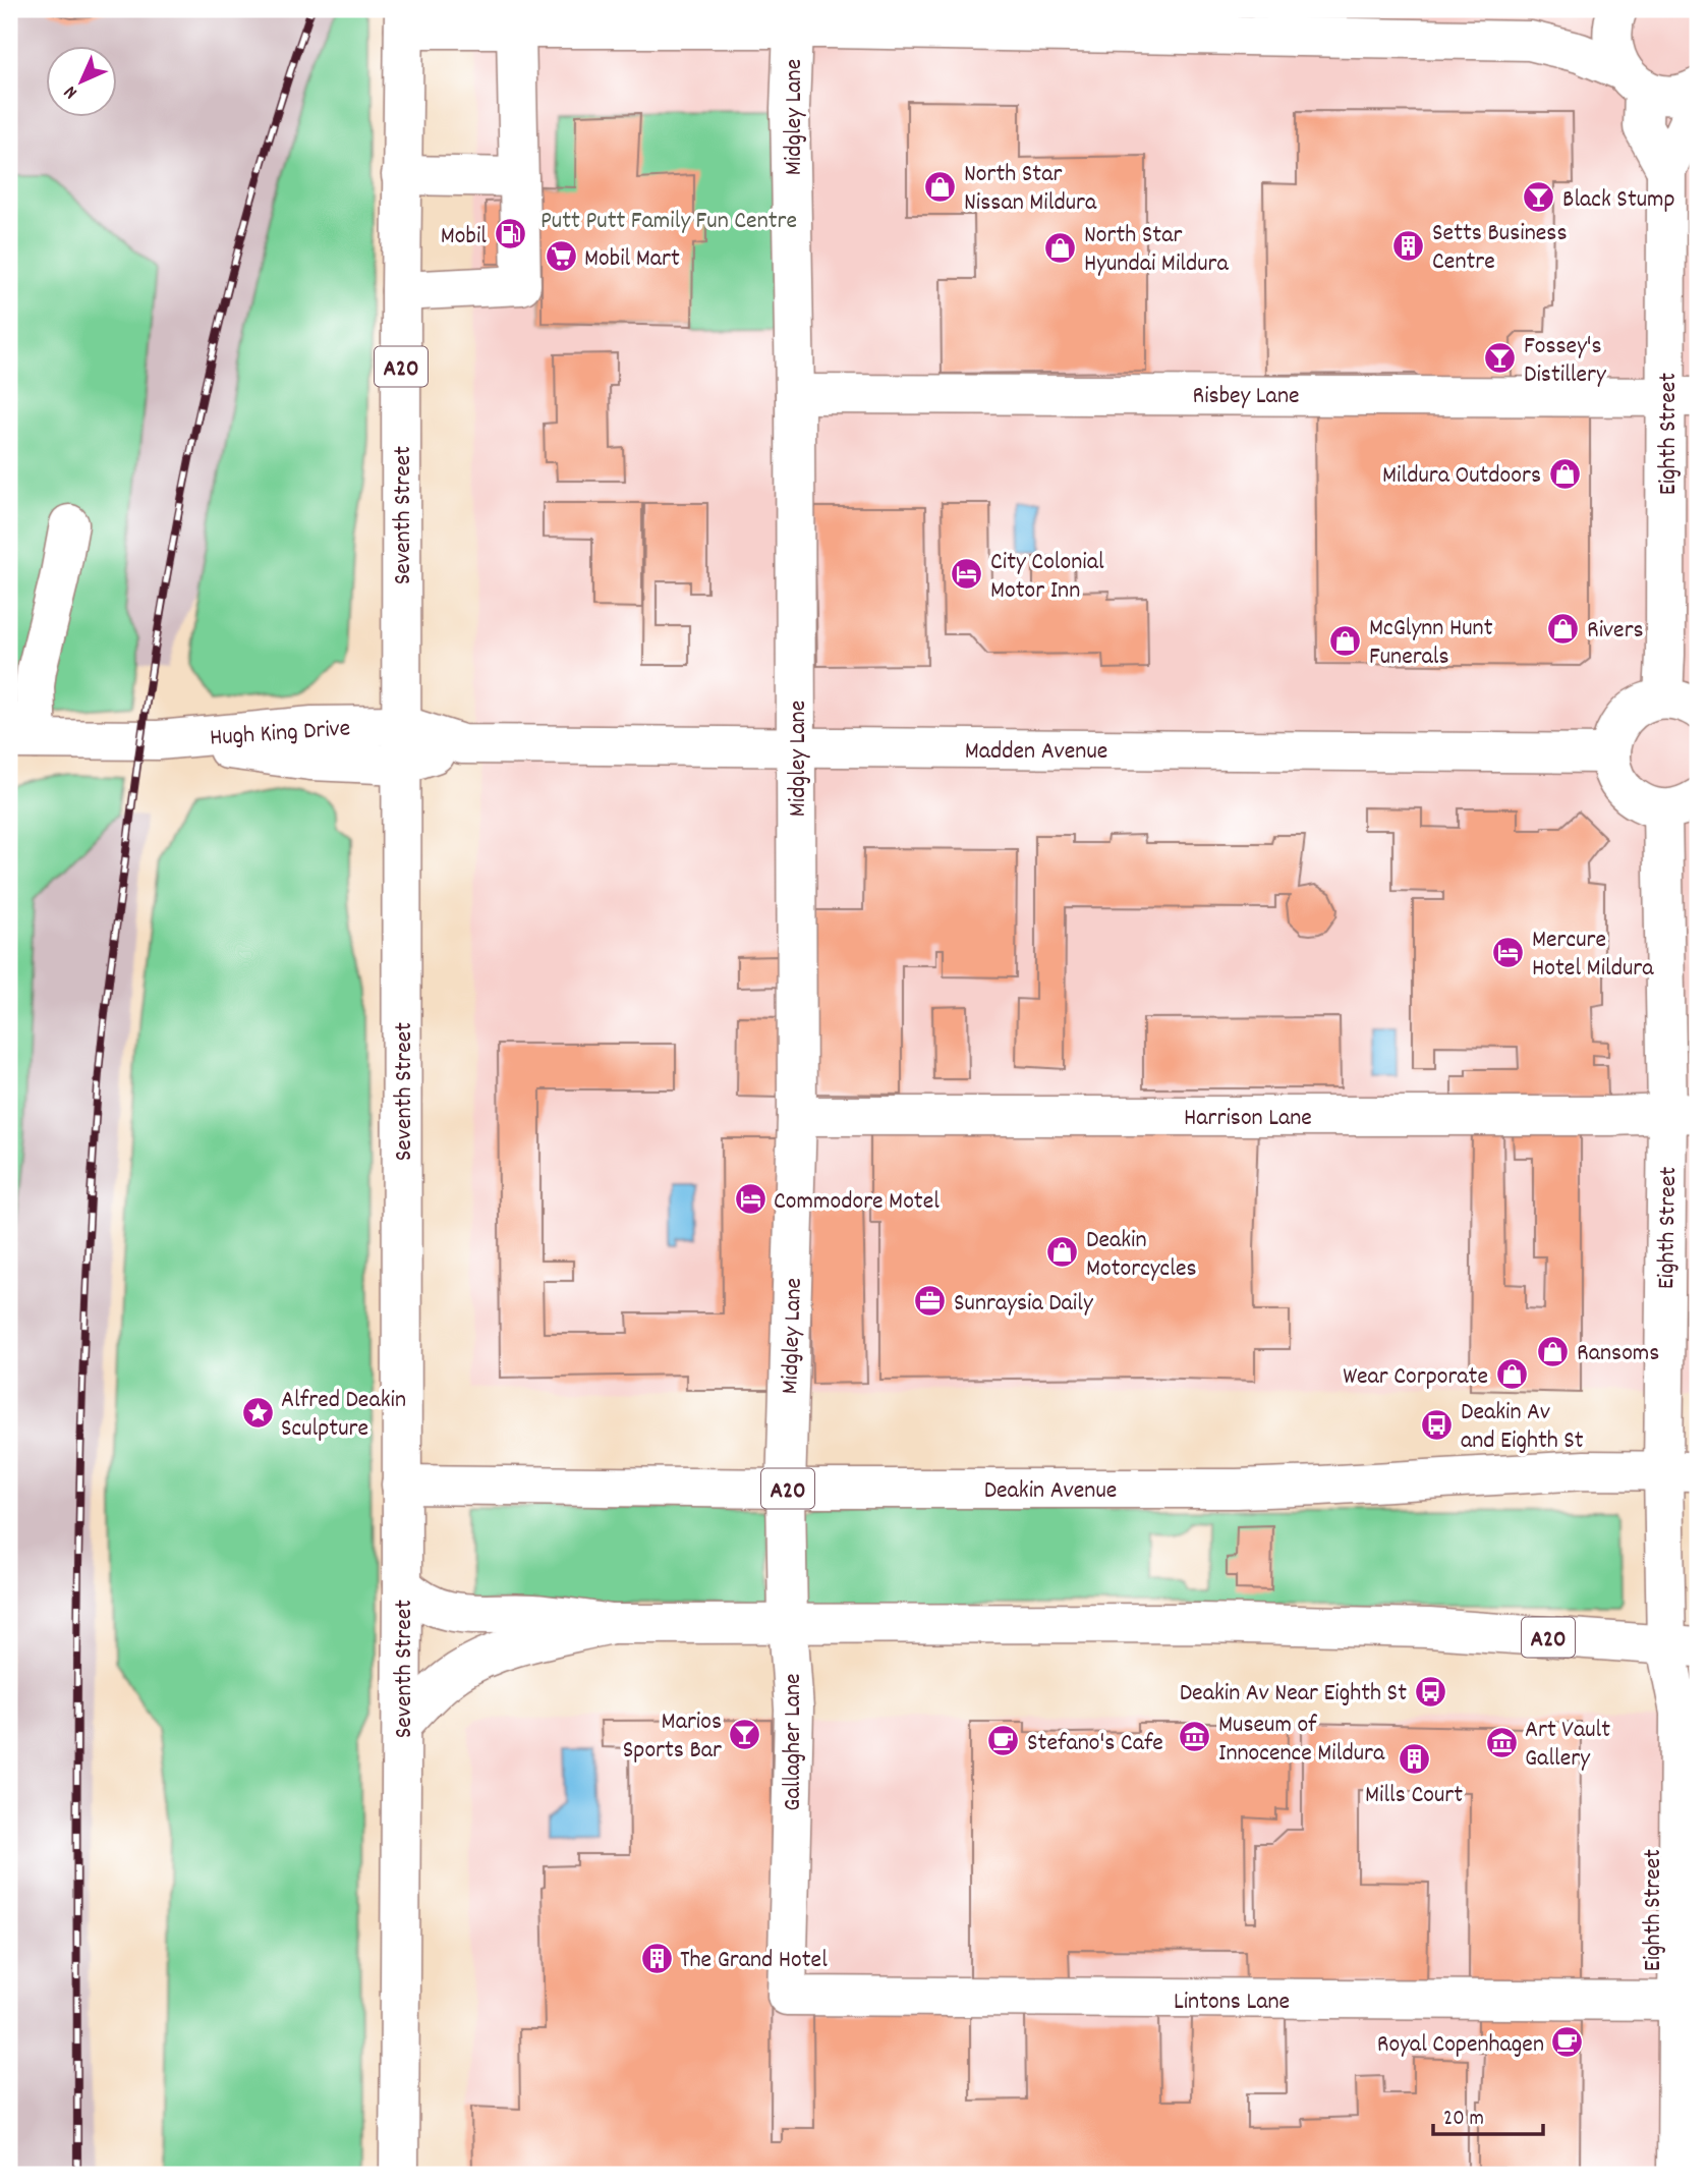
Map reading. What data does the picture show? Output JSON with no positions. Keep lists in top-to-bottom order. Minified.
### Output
{"streets":{"main road":["Midgley Lane","A20","Risbey Lane","Eighth Street","Seventh Street","Hugh King Drive","Madden Avenue","Harrison Lane","Deakin Avenue","Gallagher Lane","Lintons Lane"]},"crossings":[["Midgley Lane","Risbey Lane"],["Midgley Lane","Madden Avenue"],["Midgley Lane","Harrison Lane"],["Midgley Lane","Deakin Avenue"],["Midgley Lane","Gallagher Lane"],["A20","Eighth Street"],["A20","Seventh Street"],["A20","Gallagher Lane"],["Risbey Lane","Eighth Street"],["Eighth Street","Harrison Lane"],["Eighth Street","Deakin Avenue"],["Eighth Street","Lintons Lane"],["Seventh Street","Hugh King Drive"],["Seventh Street","Madden Avenue"],["Seventh Street","Deakin Avenue"],["Hugh King Drive","Madden Avenue"],["Deakin Avenue","Gallagher Lane"],["Gallagher Lane","Lintons Lane"]],"parks":["Putt Putt Family Fun Centre"],"places":{"shop":["North Star Nissan Mildura","North Star Hyundai Mildura","Mildura Outdoors","Rivers","McGlynn Hunt Funerals","Deakin Motorcycles","Ransoms","Wear Corporate"],"bar":["Black Stump","Fossey's Distillery","Marios Sports Bar"],"fuel station":["Mobil"],"building":["Setts Business Centre","Mills Court","The Grand Hotel"],"supermarket":["Mobil Mart"],"hotel":["City Colonial Motor Inn","Mercure Hotel Mildura","Commodore Motel"],"office":["Sunraysia Daily"],"place":["Alfred Deakin Sculpture"],"bus stop":["Deakin Av and Eighth St","Deakin Av Near Eighth St"],"museum":["Museum of Innocence Mildura","Art Vault Gallery"],"cafe":["Stefano's Cafe","Royal Copenhagen"]},"scale_bar":"20 m","north":"bottom left"}
